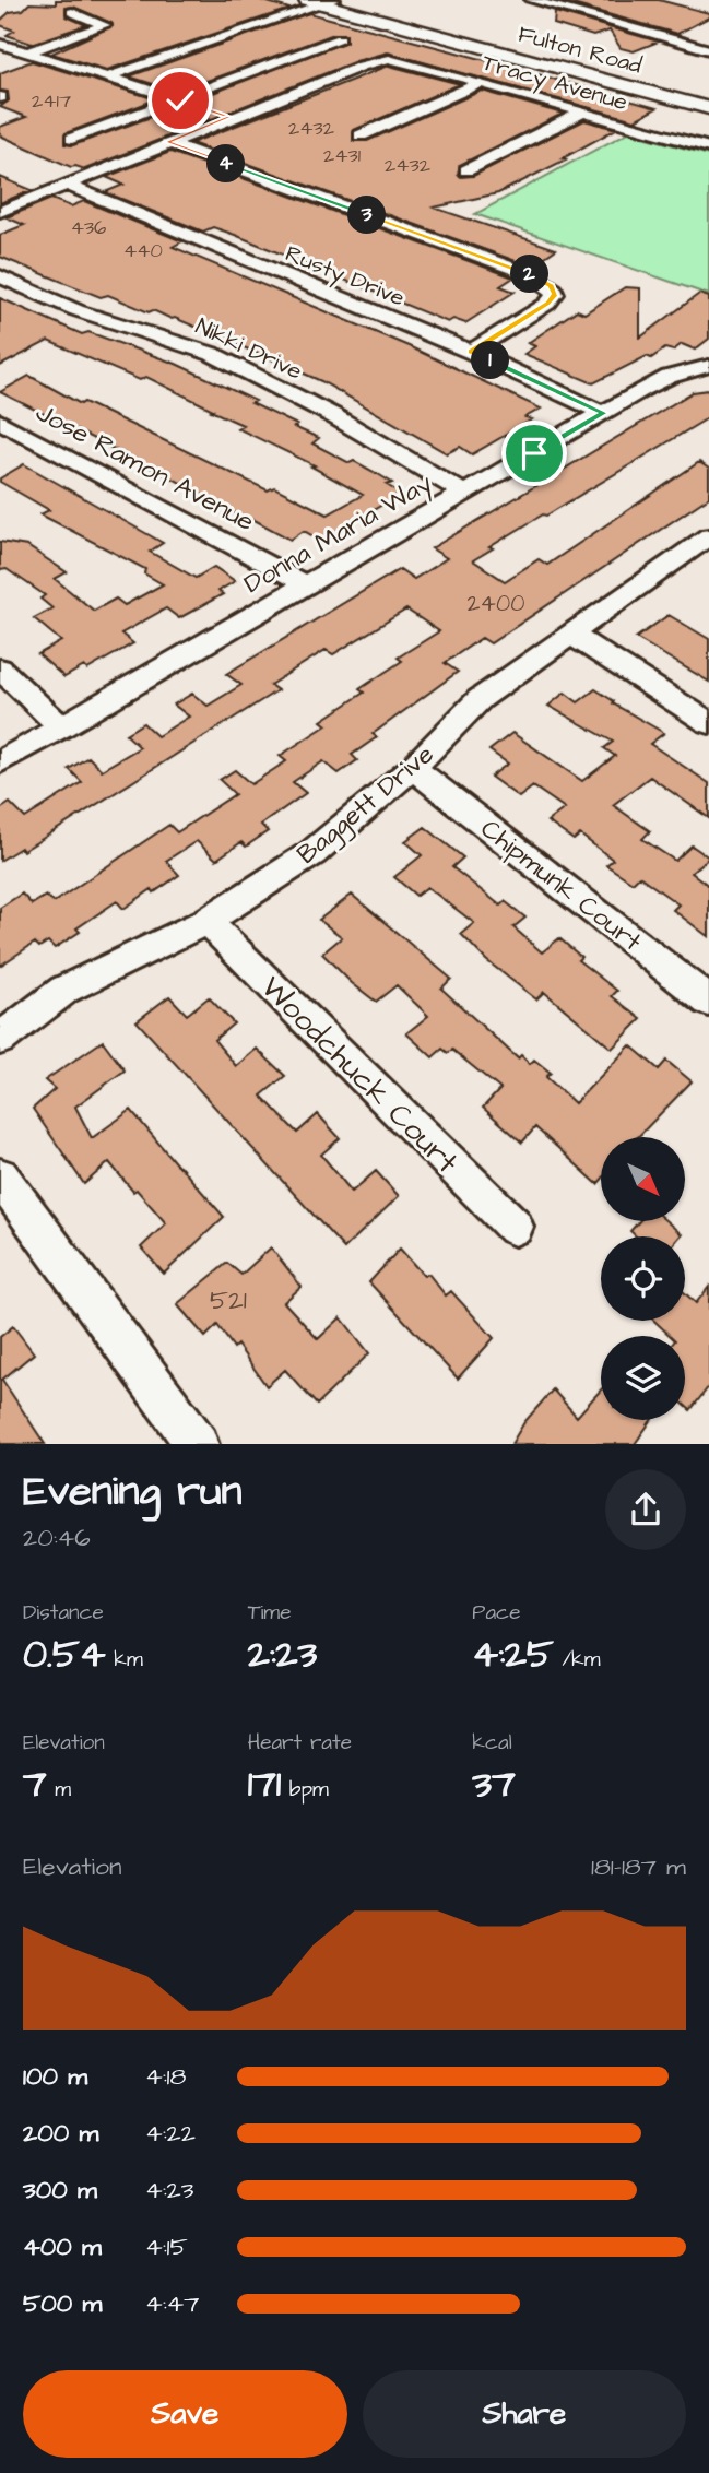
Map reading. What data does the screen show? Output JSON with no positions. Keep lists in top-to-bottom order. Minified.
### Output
{"streets":{"main road":["Fulton Road"],"street":["Tracy Avenue","Rusty Drive","Nikki Drive","Jose Ramon Avenue","Donna Maria Way","Baggett Drive","Chipmunk Court","Woodchuck Court"]},"crossings":[["Rusty Drive","Donna Maria Way"],["Nikki Drive","Donna Maria Way"],["Jose Ramon Avenue","Donna Maria Way"],["Baggett Drive","Chipmunk Court"],["Baggett Drive","Woodchuck Court"]],"house_numbers":["2417","2432","2431","2432","436","440","2400","521"],"north":"bottom right","page":{"pins":["4","3","2","1"],"heading":["Evening run","20:46"],"stats":[["Distance","0.54 km"],["Time","2:23"],["Pace","4:25 /km"],["Elevation","7 m"],["Heart rate","171 bpm"],["kcal","37"]],"chart":["Elevation","181–187 m"],"list":[{"name":"100 m","note":"4:18"},{"name":"200 m","note":"4:22"},{"name":"300 m","note":"4:23"},{"name":"400 m","note":"4:15"},{"name":"500 m","note":"4:47"}],"buttons":["Save","Share"]}}
